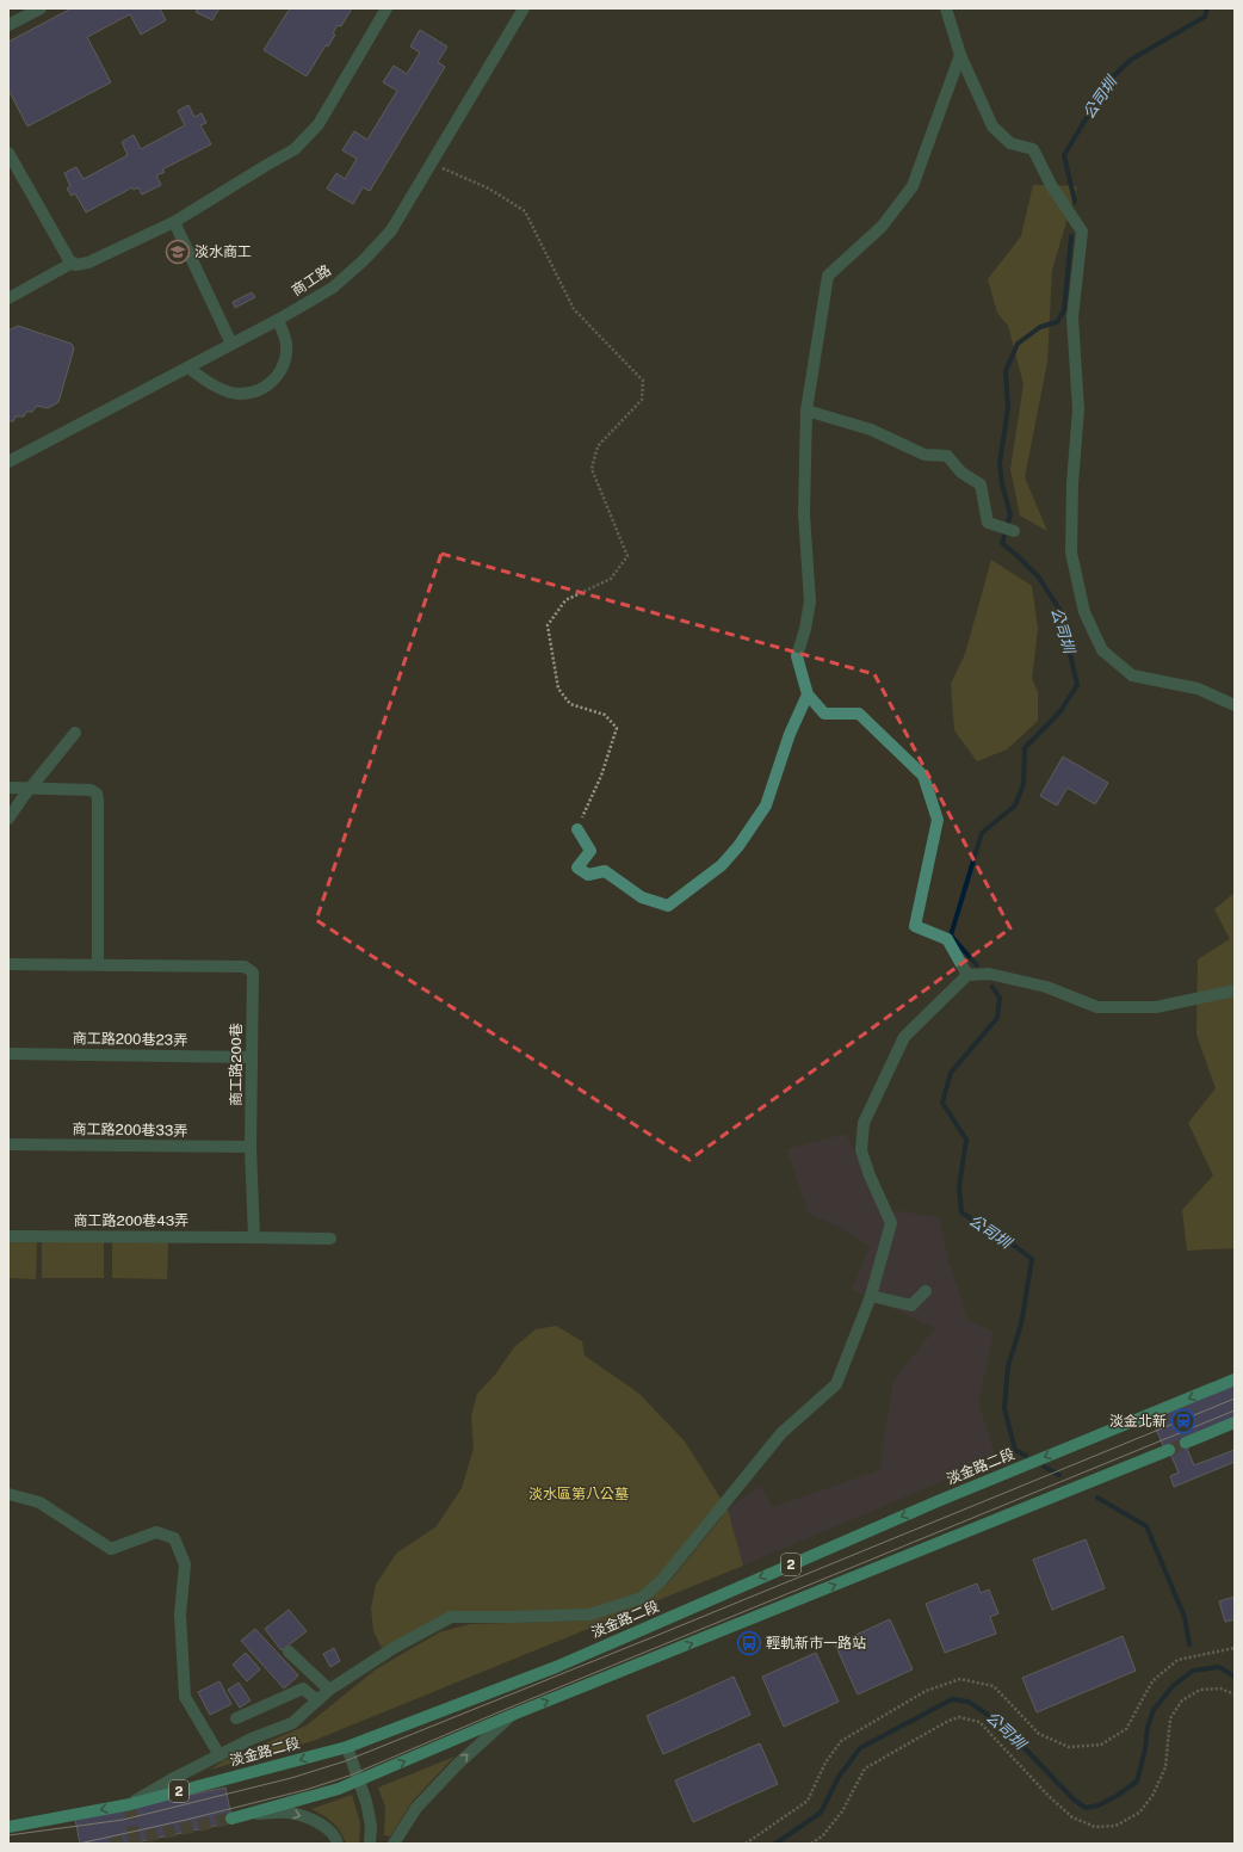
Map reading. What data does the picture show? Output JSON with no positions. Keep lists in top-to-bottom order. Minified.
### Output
{"streets":{"main road":["淡金路二段","2"],"street":["商工路","商工路200巷23弄","商工路200巷","商工路200巷33弄","商工路200巷43弄"]},"crossings":[["商工路200巷23弄","商工路200巷"],["商工路200巷","商工路200巷33弄"],["商工路200巷","商工路200巷43弄"]],"water":["公司圳"],"parks":["淡水區第八公墓"],"places":{"school or university":["淡水商工"],"station":["淡金北新"],"bus stop":["輕軌新市一路站"]}}
